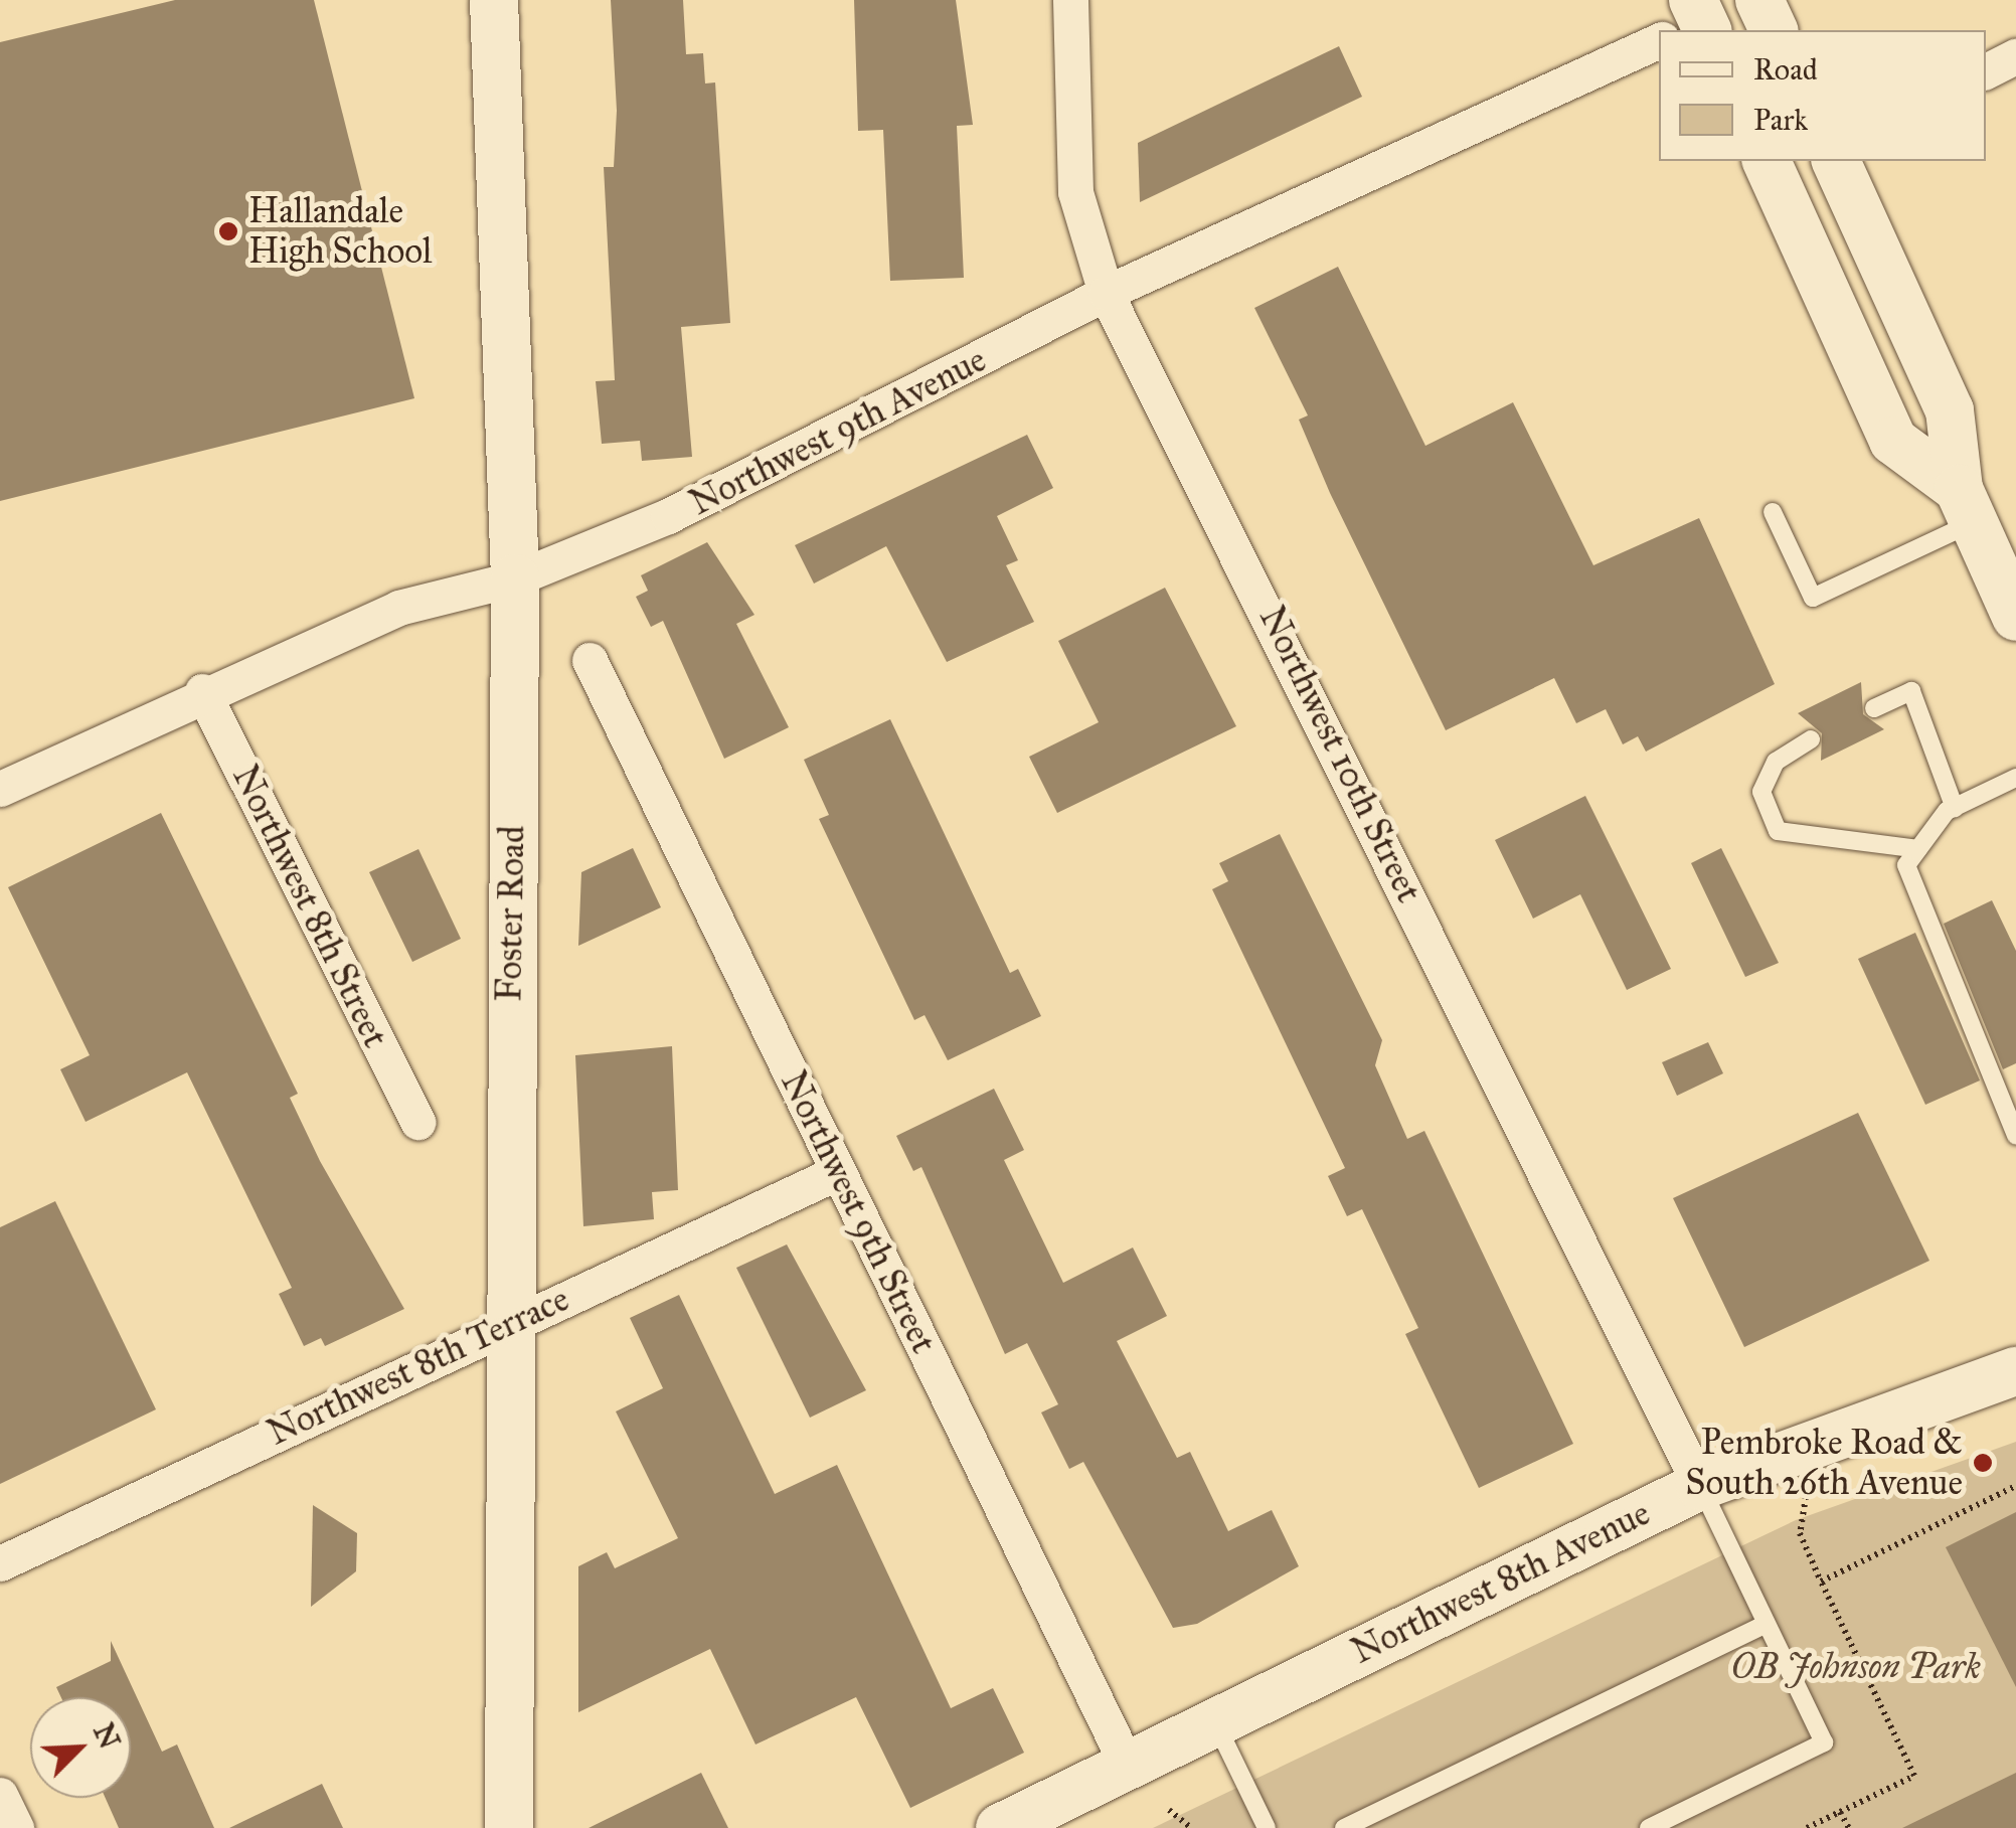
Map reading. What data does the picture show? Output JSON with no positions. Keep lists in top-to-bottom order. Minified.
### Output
{"streets":{"street":["Northwest 9th Avenue","Northwest 10th Street","Northwest 8th Street","Foster Road","Northwest 9th Street","Northwest 8th Terrace","Northwest 8th Avenue"]},"crossings":[["Northwest 9th Avenue","Northwest 10th Street"],["Northwest 9th Avenue","Northwest 8th Street"],["Northwest 9th Avenue","Foster Road"],["Northwest 10th Street","Northwest 8th Avenue"],["Foster Road","Northwest 8th Terrace"],["Northwest 9th Street","Northwest 8th Terrace"],["Northwest 9th Street","Northwest 8th Avenue"]],"parks":["OB Johnson Park"],"places":["Hallandale High School","Pembroke Road & South 26th Avenue"],"legend":["Road","Park"],"north":"top right"}
